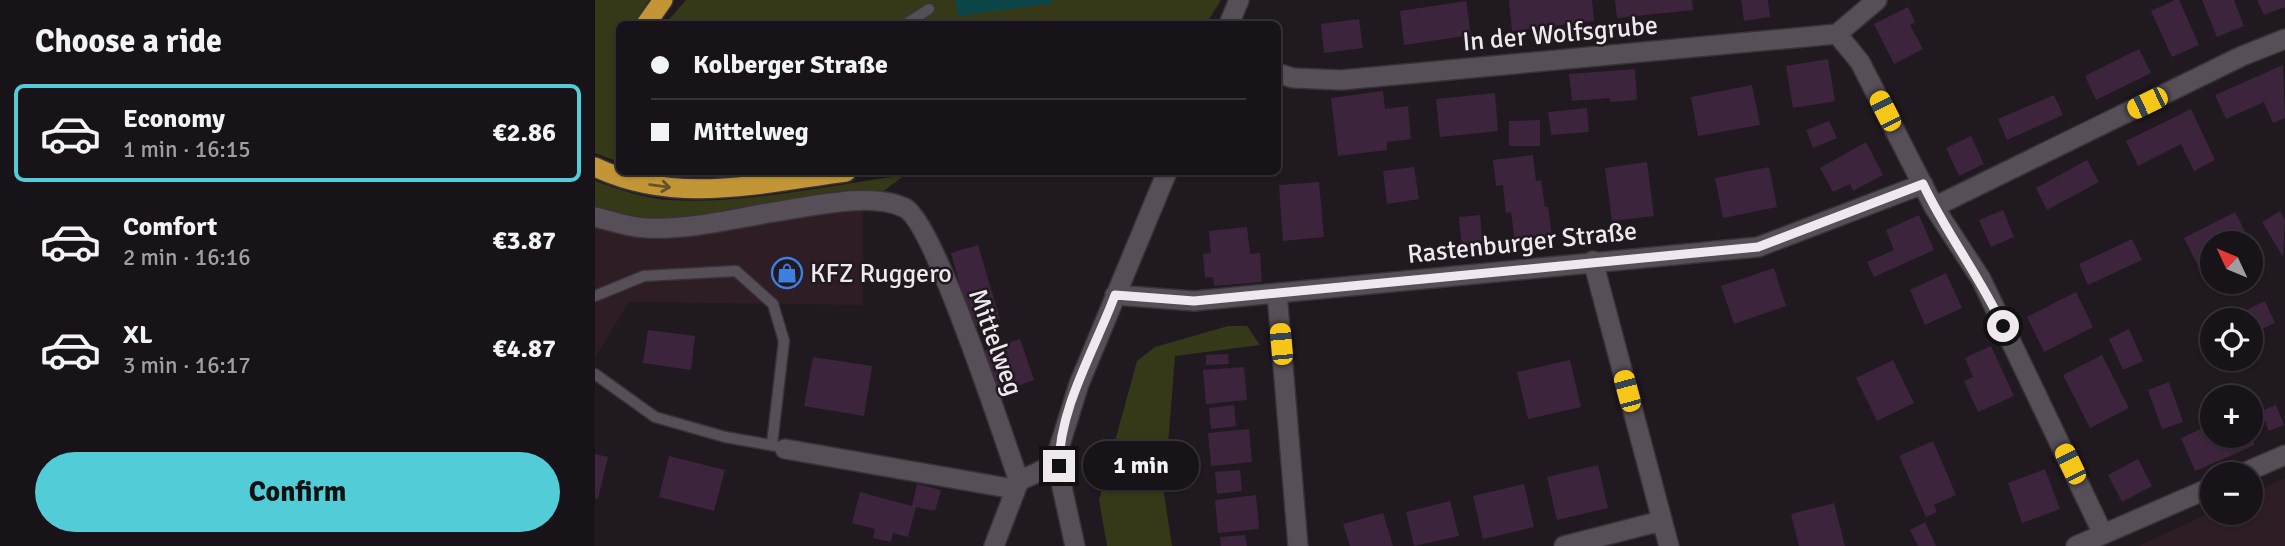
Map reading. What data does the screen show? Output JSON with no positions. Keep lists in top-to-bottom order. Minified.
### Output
{"streets":{"street":["In der Wolfsgrube","Rastenburger Straße","Mittelweg"]},"places":{"shop":["KFZ Ruggero"]},"north":"top left","page":{"heading":"Choose a ride","banner":["Kolberger Straße","Mittelweg"],"list":[{"name":"Economy","note":"1 min · 16:15","value":"€2.86"},{"name":"Comfort","note":"2 min · 16:16","value":"€3.87"},{"name":"XL","note":"3 min · 16:17","value":"€4.87"}],"map_buttons":["+","−"],"buttons":"Confirm","bubble":"1 min"}}
